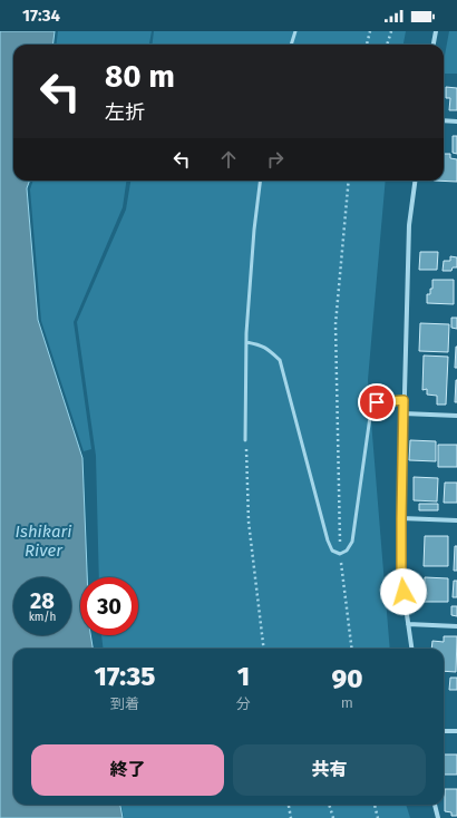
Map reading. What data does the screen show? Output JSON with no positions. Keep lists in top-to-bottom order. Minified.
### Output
{"water":["Ishikari River"],"page":{"status":"17:34","turn":["80 m","左折"],"speed":"28 km/h","limit":"30","eta":["17:35","到着","1","分","90","m"],"buttons":["終了","共有"]}}
